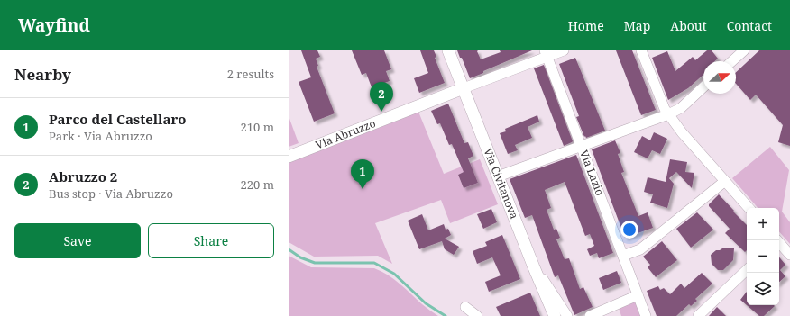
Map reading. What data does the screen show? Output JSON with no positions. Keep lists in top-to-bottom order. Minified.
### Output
{"streets":{"street":["Via Abruzzo","Via Lazio","Via Civitanova"]},"crossings":[["Via Abruzzo","Via Civitanova"]],"north":"right","page":{"header":"Wayfind","nav":["Home","Map","About","Contact"],"heading":["Nearby","2 results"],"pins":["2","1"],"list":[{"mark":"1","name":"Parco del Castellaro","note":"Park · Via Abruzzo","value":"210 m"},{"mark":"2","name":"Abruzzo 2","note":"Bus stop · Via Abruzzo","value":"220 m"}],"map_buttons":["+","−"],"buttons":["Save","Share"]}}
